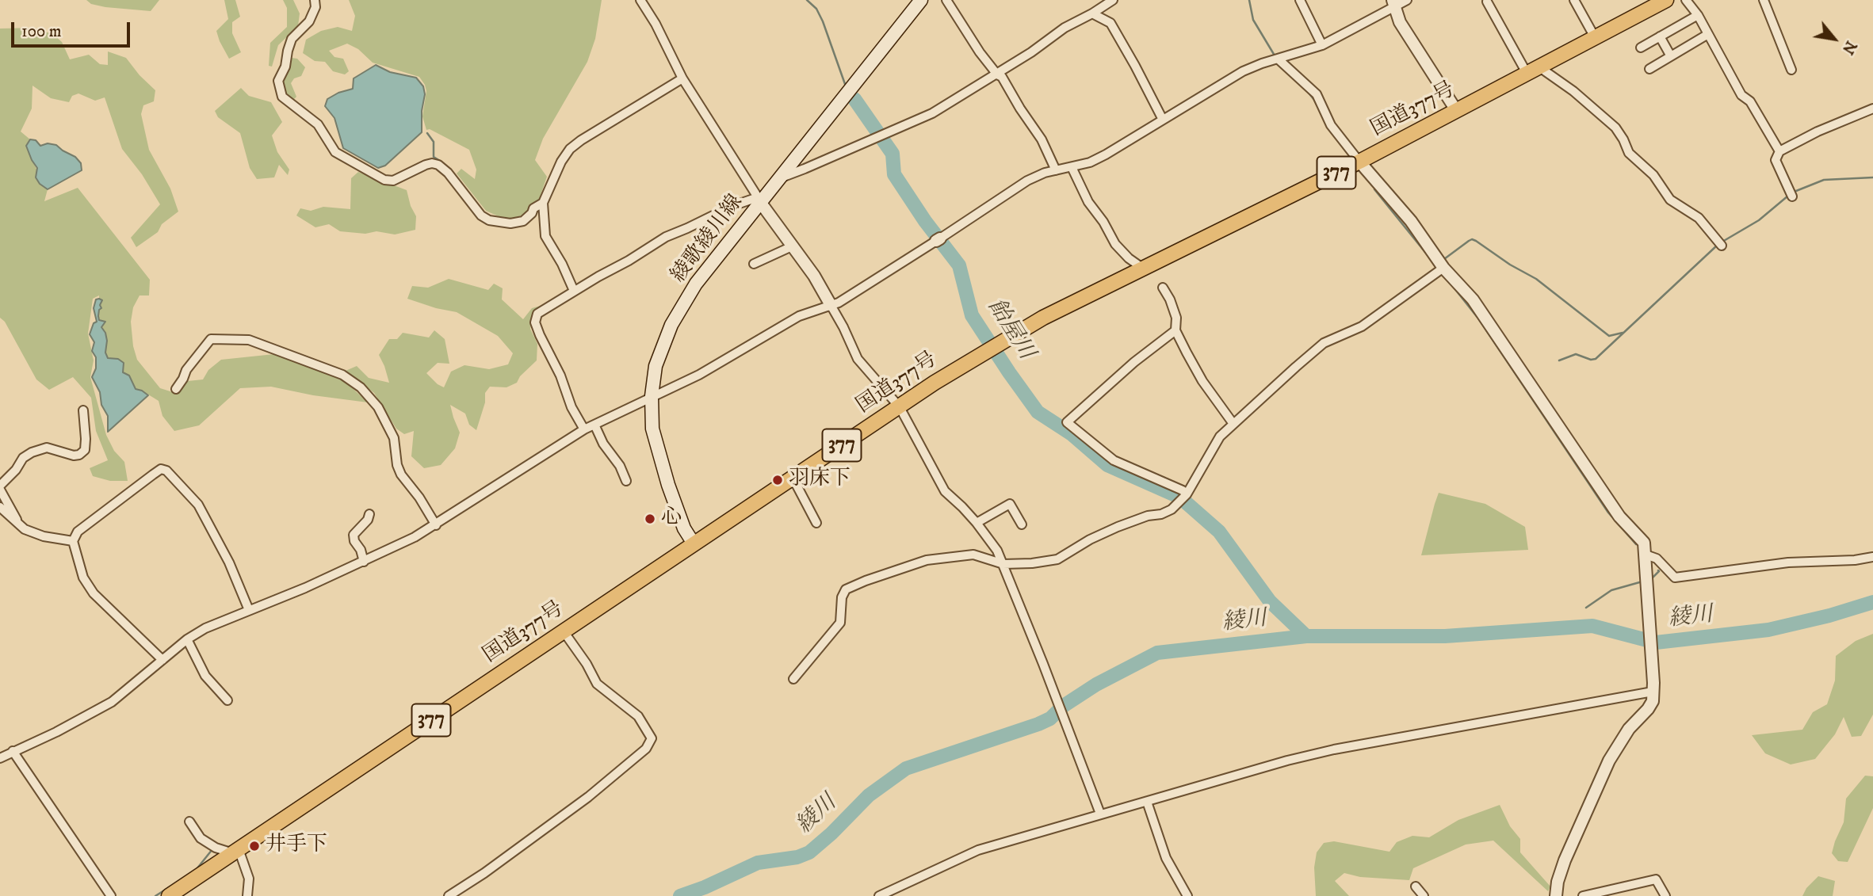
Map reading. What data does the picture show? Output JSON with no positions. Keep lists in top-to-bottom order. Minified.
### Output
{"streets":{"highway":["国道377号","377"],"main road":["綾歌綾川線"]},"crossings":[["国道377号","綾歌綾川線"]],"water":["飴屋川","綾川"],"places":["羽床下","心","井手下"],"scale_bar":"100 m","north":"bottom right"}
